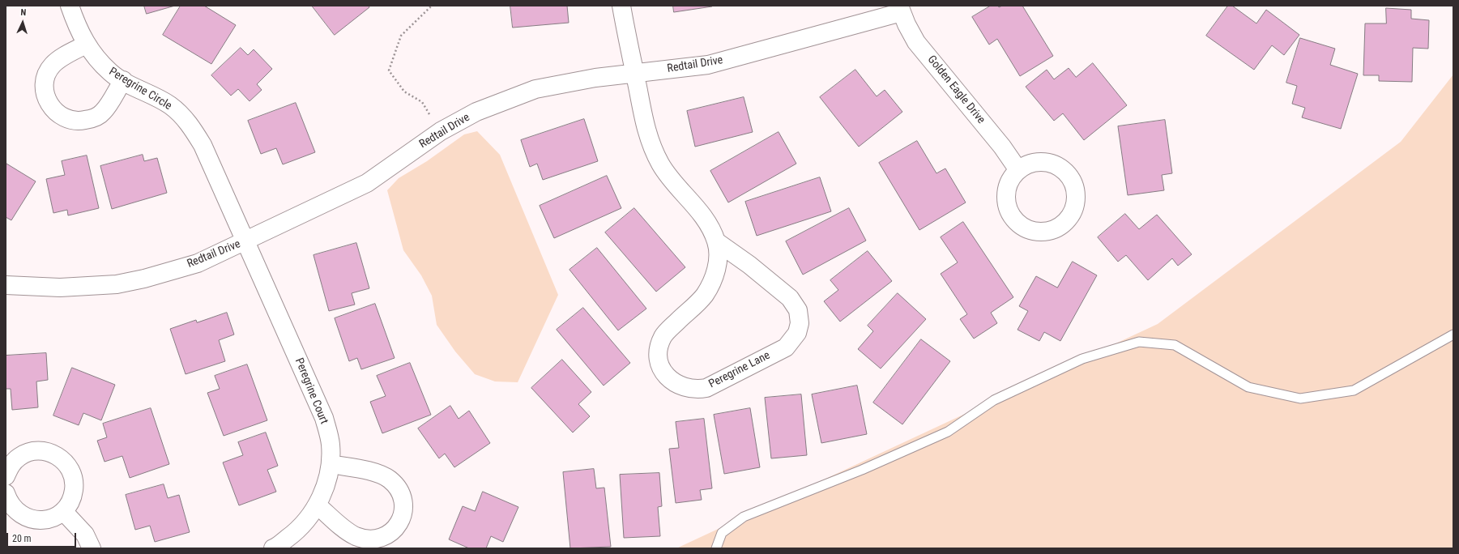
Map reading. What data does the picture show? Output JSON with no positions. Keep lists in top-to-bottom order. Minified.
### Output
{"streets":{"street":["Redtail Drive","Peregrine Circle","Golden Eagle Drive","Peregrine Lane","Peregrine Court"]},"crossings":[["Redtail Drive","Peregrine Circle"],["Redtail Drive","Golden Eagle Drive"],["Redtail Drive","Peregrine Lane"],["Redtail Drive","Peregrine Court"],["Peregrine Circle","Peregrine Court"]],"scale_bar":"20 m","north":"top"}
